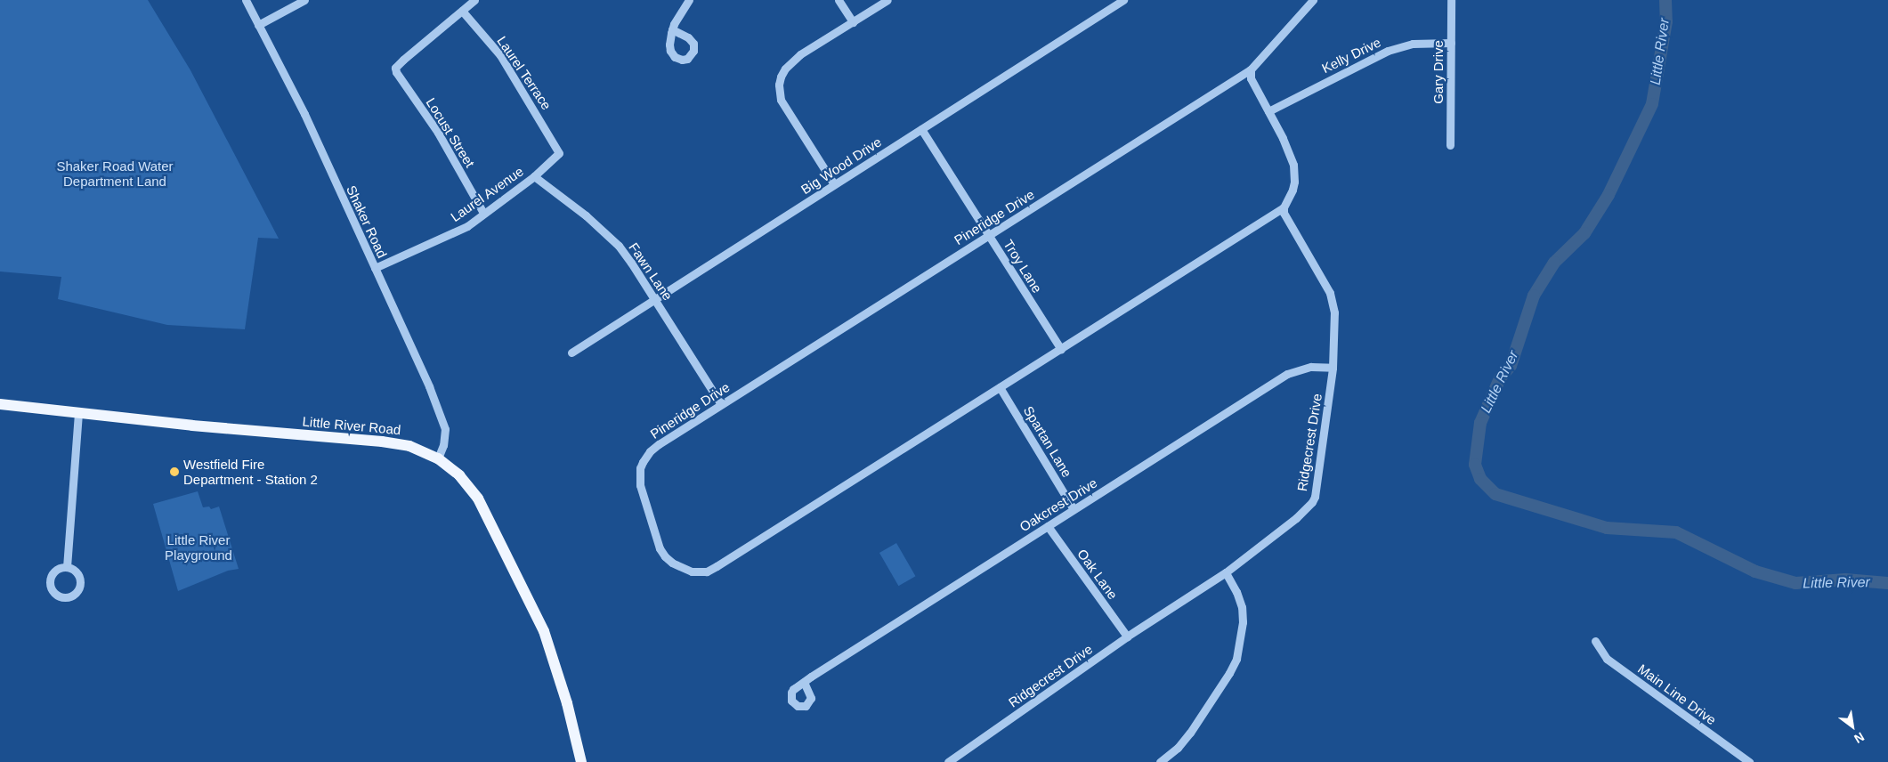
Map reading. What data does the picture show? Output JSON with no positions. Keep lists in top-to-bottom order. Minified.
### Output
{"streets":{"main road":["Little River Road"],"street":["Kelly Drive","Gary Drive","Laurel Terrace","Locust Street","Big Wood Drive","Laurel Avenue","Pineridge Drive","Shaker Road","Troy Lane","Fawn Lane","Spartan Lane","Ridgecrest Drive","Oakcrest Drive","Oak Lane","Main Line Drive"]},"crossings":[["Kelly Drive","Gary Drive"],["Laurel Terrace","Locust Street"],["Laurel Terrace","Laurel Avenue"],["Locust Street","Laurel Avenue"],["Big Wood Drive","Troy Lane"],["Big Wood Drive","Fawn Lane"],["Laurel Avenue","Shaker Road"],["Laurel Avenue","Fawn Lane"],["Pineridge Drive","Troy Lane"],["Pineridge Drive","Fawn Lane"],["Pineridge Drive","Spartan Lane"],["Pineridge Drive","Ridgecrest Drive"],["Shaker Road","Little River Road"],["Spartan Lane","Oakcrest Drive"],["Ridgecrest Drive","Oakcrest Drive"],["Ridgecrest Drive","Oak Lane"],["Oakcrest Drive","Oak Lane"]],"water":["Little River"],"parks":["Shaker Road Water Department Land","Little River Playground"],"places":["Westfield Fire Department - Station 2"],"north":"bottom right"}
